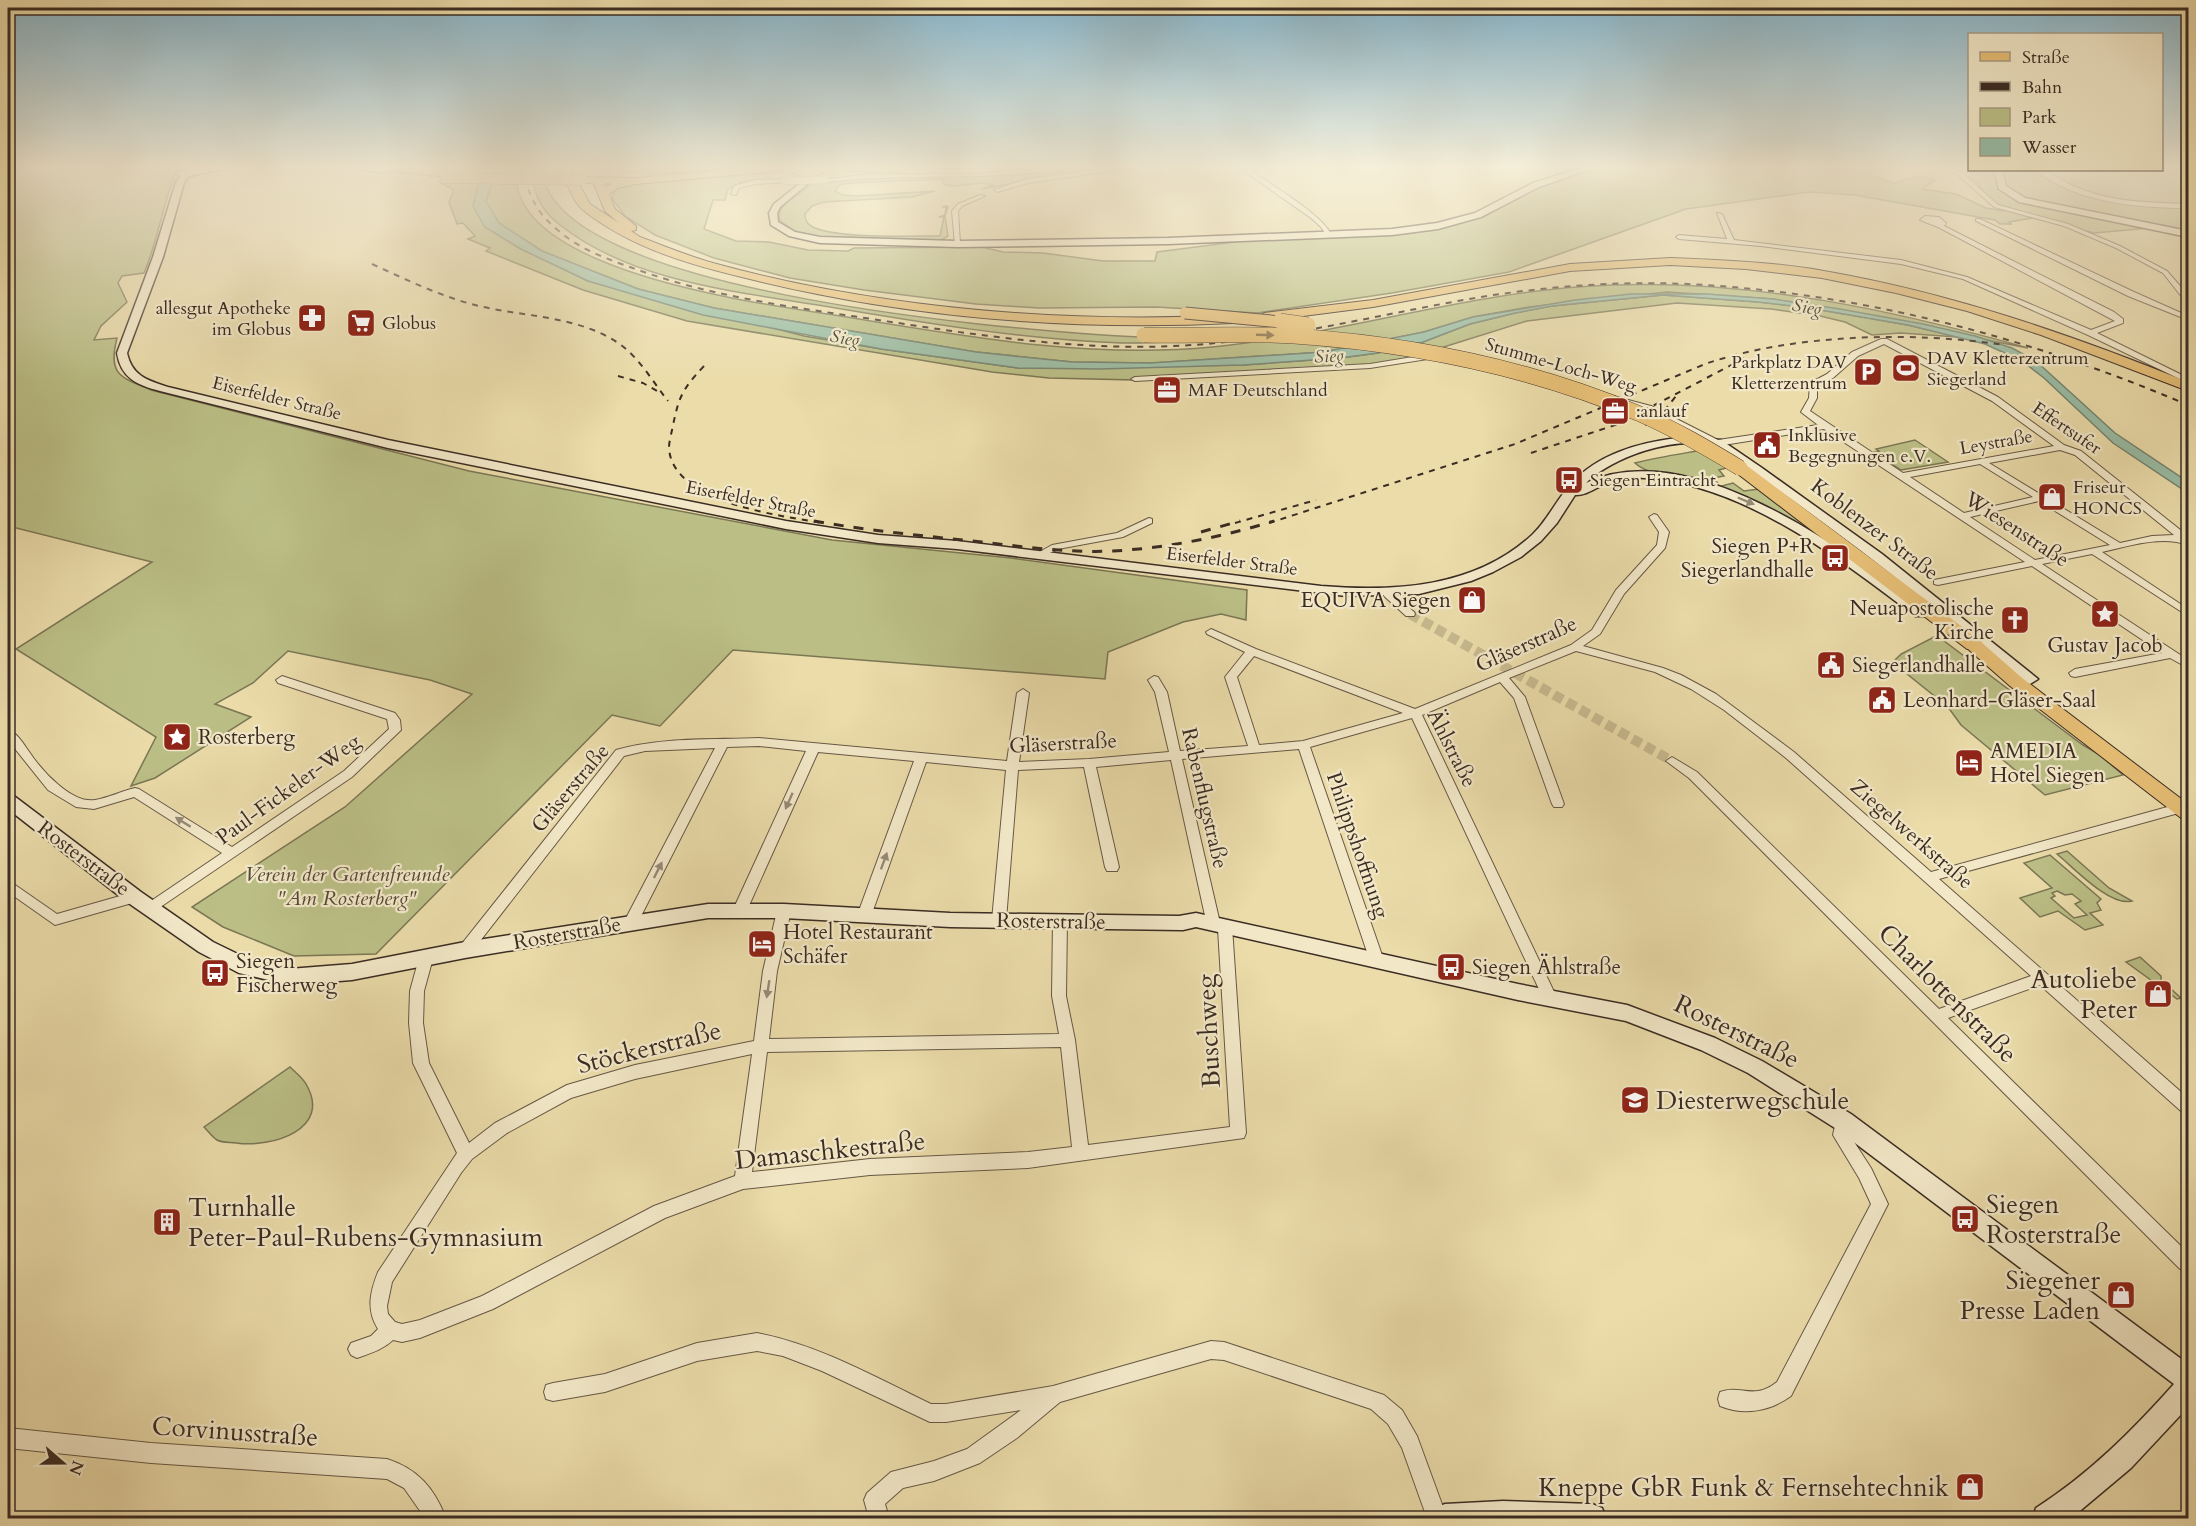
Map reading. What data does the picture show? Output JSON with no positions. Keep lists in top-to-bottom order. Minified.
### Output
{"streets":{"main road":["Eiserfelder Straße","Koblenzer Straße","Rosterstraße"],"street":["Stumme-Loch-Weg","Effertsufer","Leystraße","Wiesenstraße","Gläserstraße","Ählstraße","Paul-Fickeler-Weg","Rabenflugstraße","Ziegelwerkstraße","Philippshoffnung","Charlottenstraße","Buschweg","Stöckerstraße","Damaschkestraße","Corvinusstraße"]},"crossings":[["Stumme-Loch-Weg","Eiserfelder Straße"],["Stumme-Loch-Weg","Koblenzer Straße"],["Eiserfelder Straße","Koblenzer Straße"],["Effertsufer","Leystraße"],["Effertsufer","Wiesenstraße"],["Leystraße","Wiesenstraße"],["Gläserstraße","Ählstraße"],["Gläserstraße","Rabenflugstraße"],["Gläserstraße","Ziegelwerkstraße"],["Gläserstraße","Philippshoffnung"],["Gläserstraße","Rosterstraße"],["Ählstraße","Rosterstraße"],["Paul-Fickeler-Weg","Rosterstraße"],["Rabenflugstraße","Rosterstraße"],["Rabenflugstraße","Buschweg"],["Philippshoffnung","Rosterstraße"],["Rosterstraße","Buschweg"],["Buschweg","Damaschkestraße"],["Stöckerstraße","Damaschkestraße"]],"water":["Sieg"],"parks":["Verein der Gartenfreunde \"Am Rosterberg\""],"places":{"pharmacy":["allesgut Apotheke im Globus"],"supermarket":["Globus"],"sports":["DAV Kletterzentrum Siegerland"],"parking":["Parkplatz DAV Kletterzentrum"],"office":["MAF Deutschland",":anlauf"],"public building":["Inklusive Begegnungen e.V.","Siegerlandhalle","Leonhard-Gläser-Saal"],"bus stop":["Siegen Eintracht","Siegen P+R Siegerlandhalle","Siegen Ählstraße","Siegen Fischerweg","Siegen Rosterstraße"],"shop":["Friseur HONCS","EQUIVA Siegen","Autoliebe Peter","Siegener Presse Laden","Kneppe GbR Funk & Fernsehtechnik"],"place":["Gustav Jacob","Rosterberg"],"church":["Neuapostolische Kirche"],"hotel":["AMEDIA Hotel Siegen","Hotel Restaurant Schäfer"],"school or university":["Diesterwegschule"],"building":["Turnhalle Peter-Paul-Rubens-Gymnasium"]},"legend":["Straße","Bahn","Park","Wasser"],"north":"right"}
